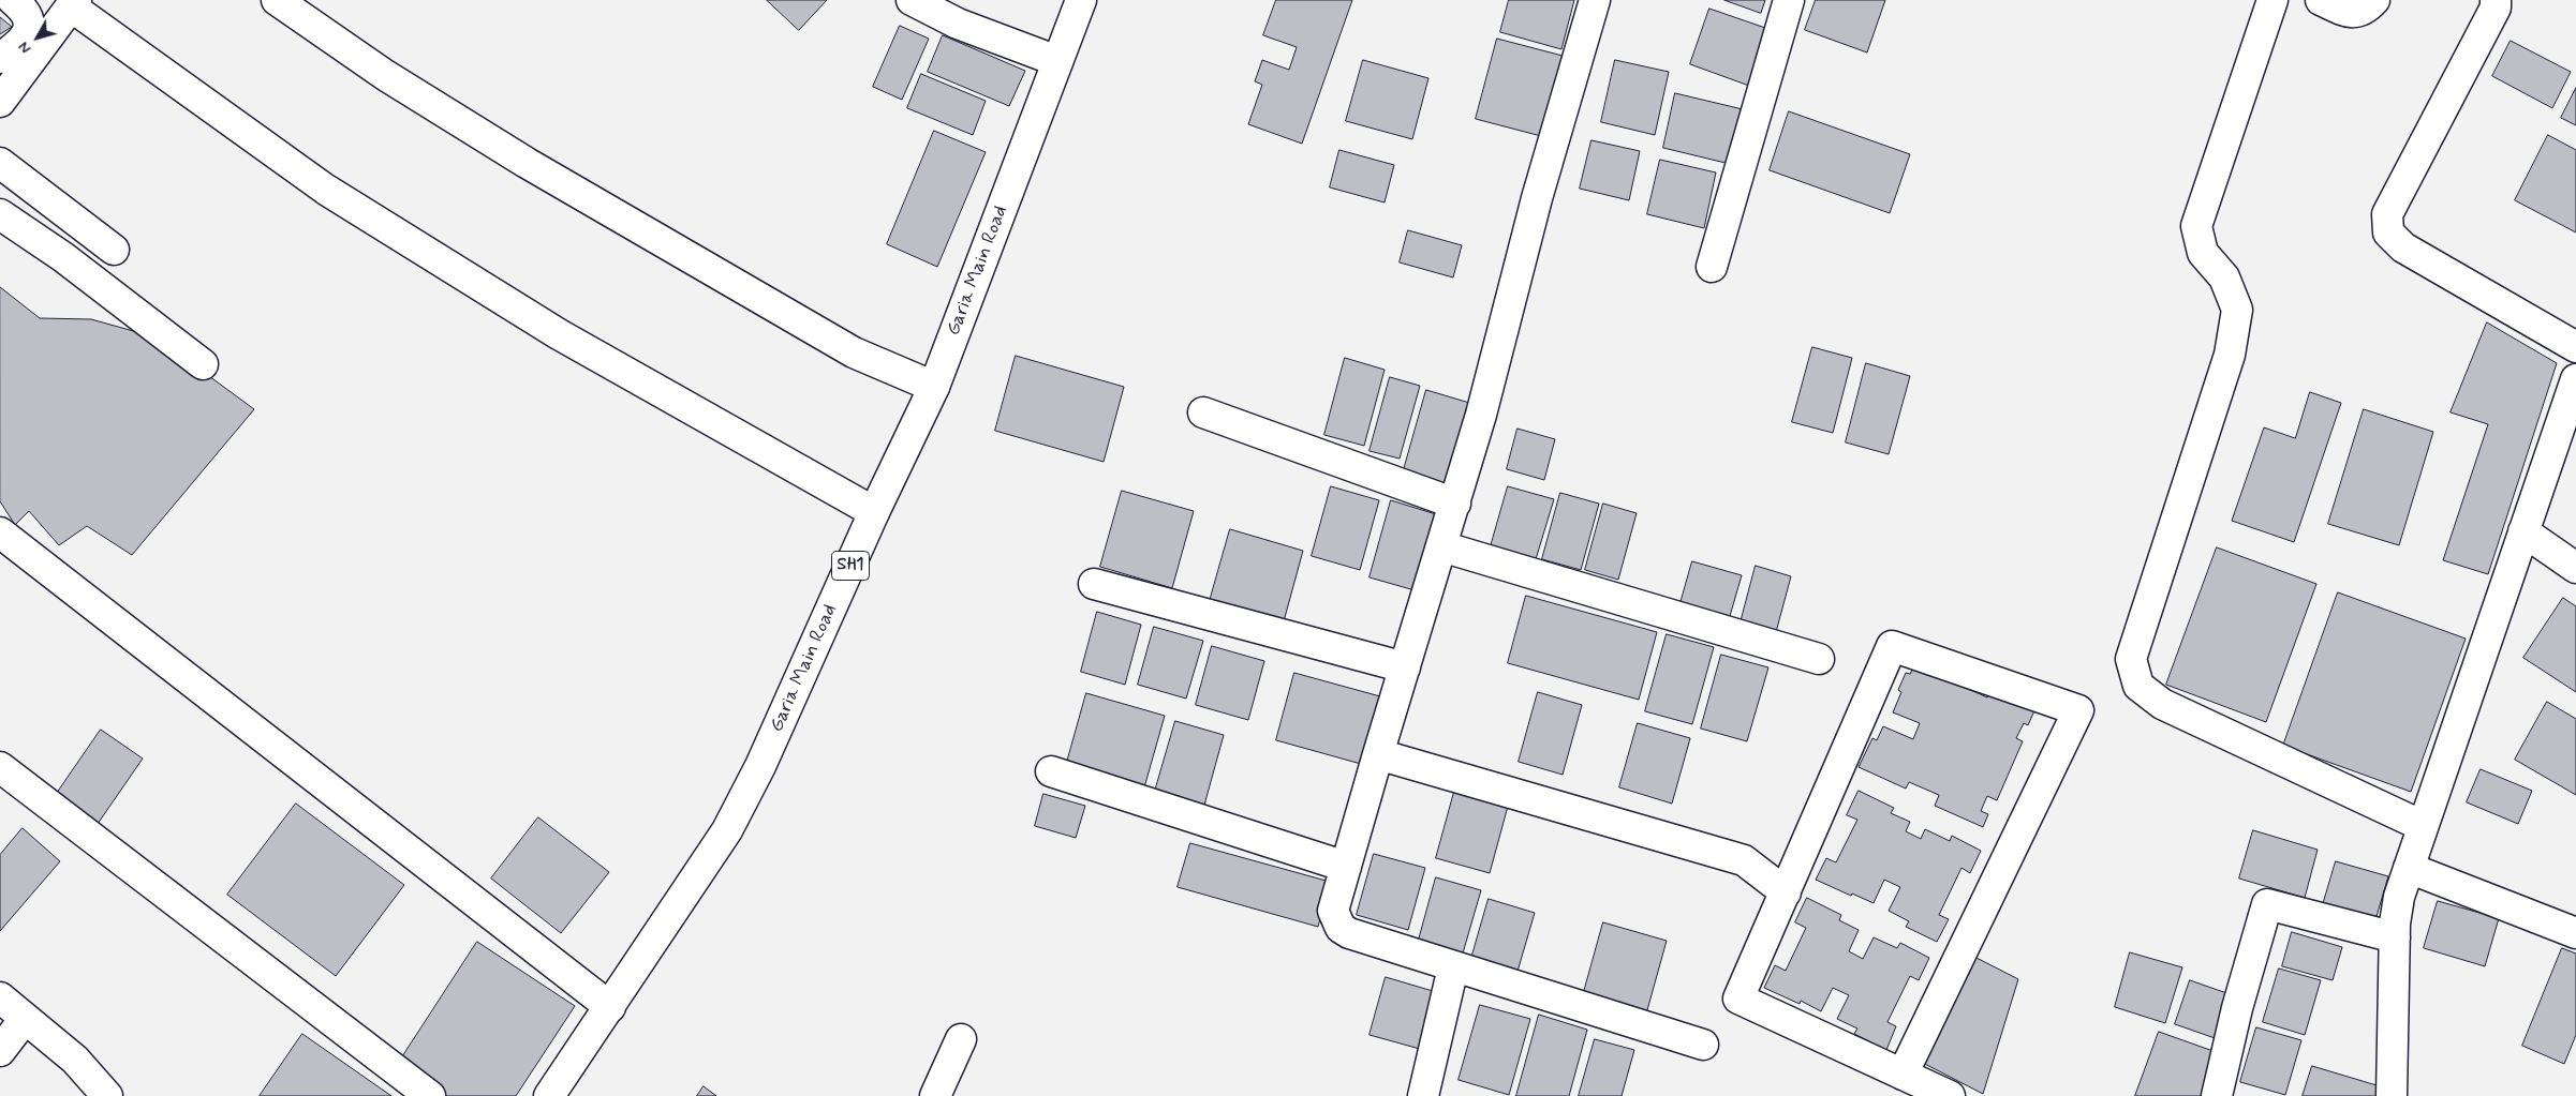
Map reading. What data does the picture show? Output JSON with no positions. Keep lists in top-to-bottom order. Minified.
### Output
{"streets":{"street":["Garia Main Road","SH1"]},"north":"bottom left"}
